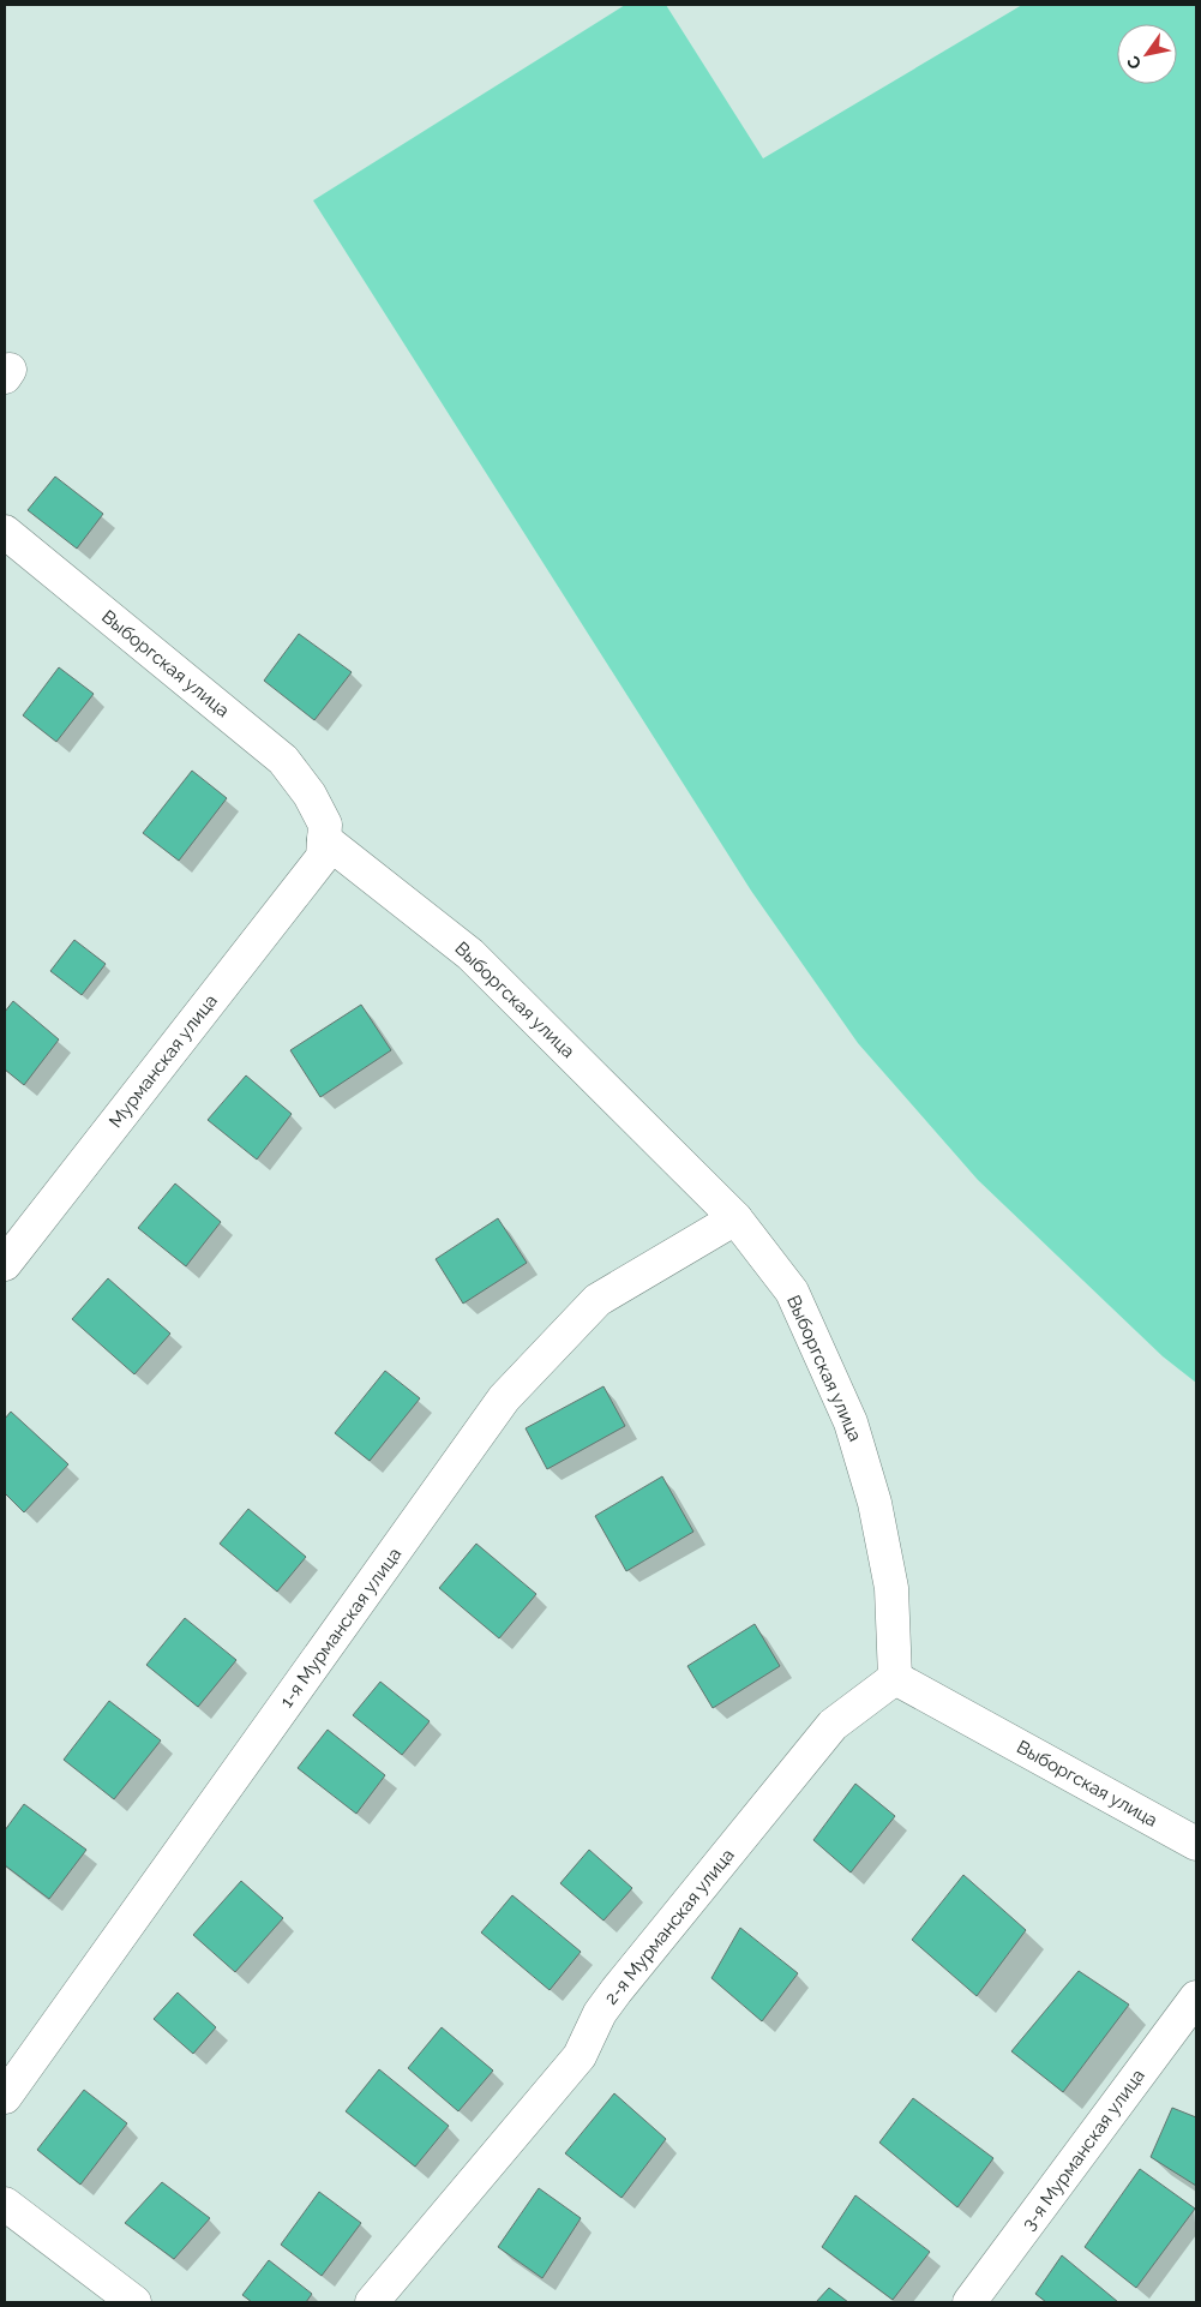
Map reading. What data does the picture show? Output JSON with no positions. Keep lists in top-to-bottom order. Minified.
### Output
{"streets":{"street":["Выборгская улица","Мурманская улица","1-я Мурманская улица","2-я Мурманская улица","3-я Мурманская улица"]},"crossings":[["Выборгская улица","Мурманская улица"],["Выборгская улица","1-я Мурманская улица"],["Выборгская улица","2-я Мурманская улица"]],"north":"bottom left"}
